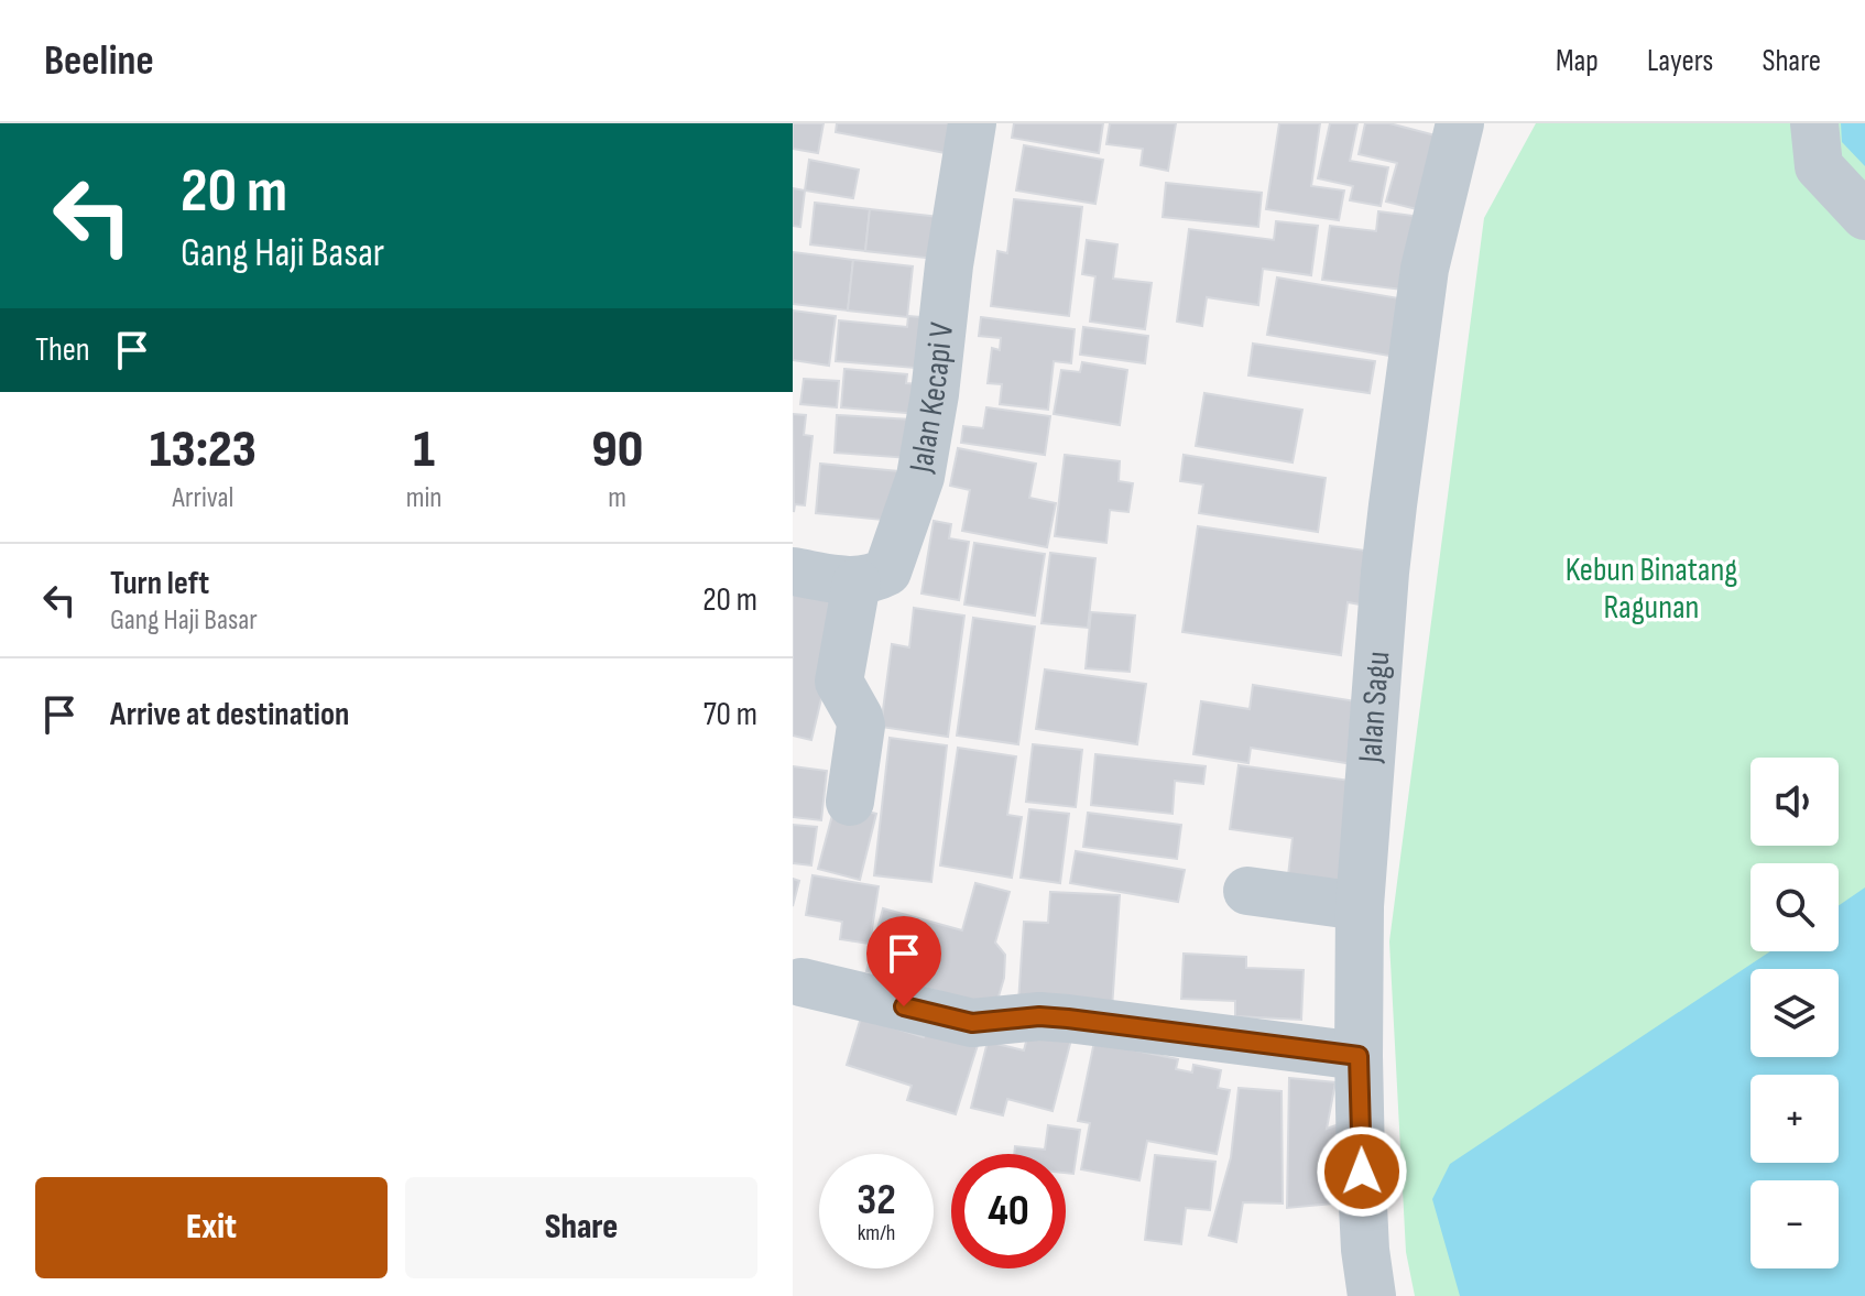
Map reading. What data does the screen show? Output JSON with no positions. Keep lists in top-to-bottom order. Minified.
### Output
{"streets":{"street":["Jalan Kecapi V","Jalan Sagu"]},"parks":["Kebun Binatang Ragunan"],"page":{"header":"Beeline","nav":["Map","Layers","Share"],"turn":["20 m","Gang Haji Basar"],"then":"Then","eta":["13:23","Arrival","1","min","90","m"],"list":[{"name":"Turn left","note":"Gang Haji Basar","value":"20 m"},{"name":"Arrive at destination","value":"70 m"}],"map_buttons":["+","−"],"speed":"32 km/h","limit":"40","buttons":["Exit","Share"]}}
